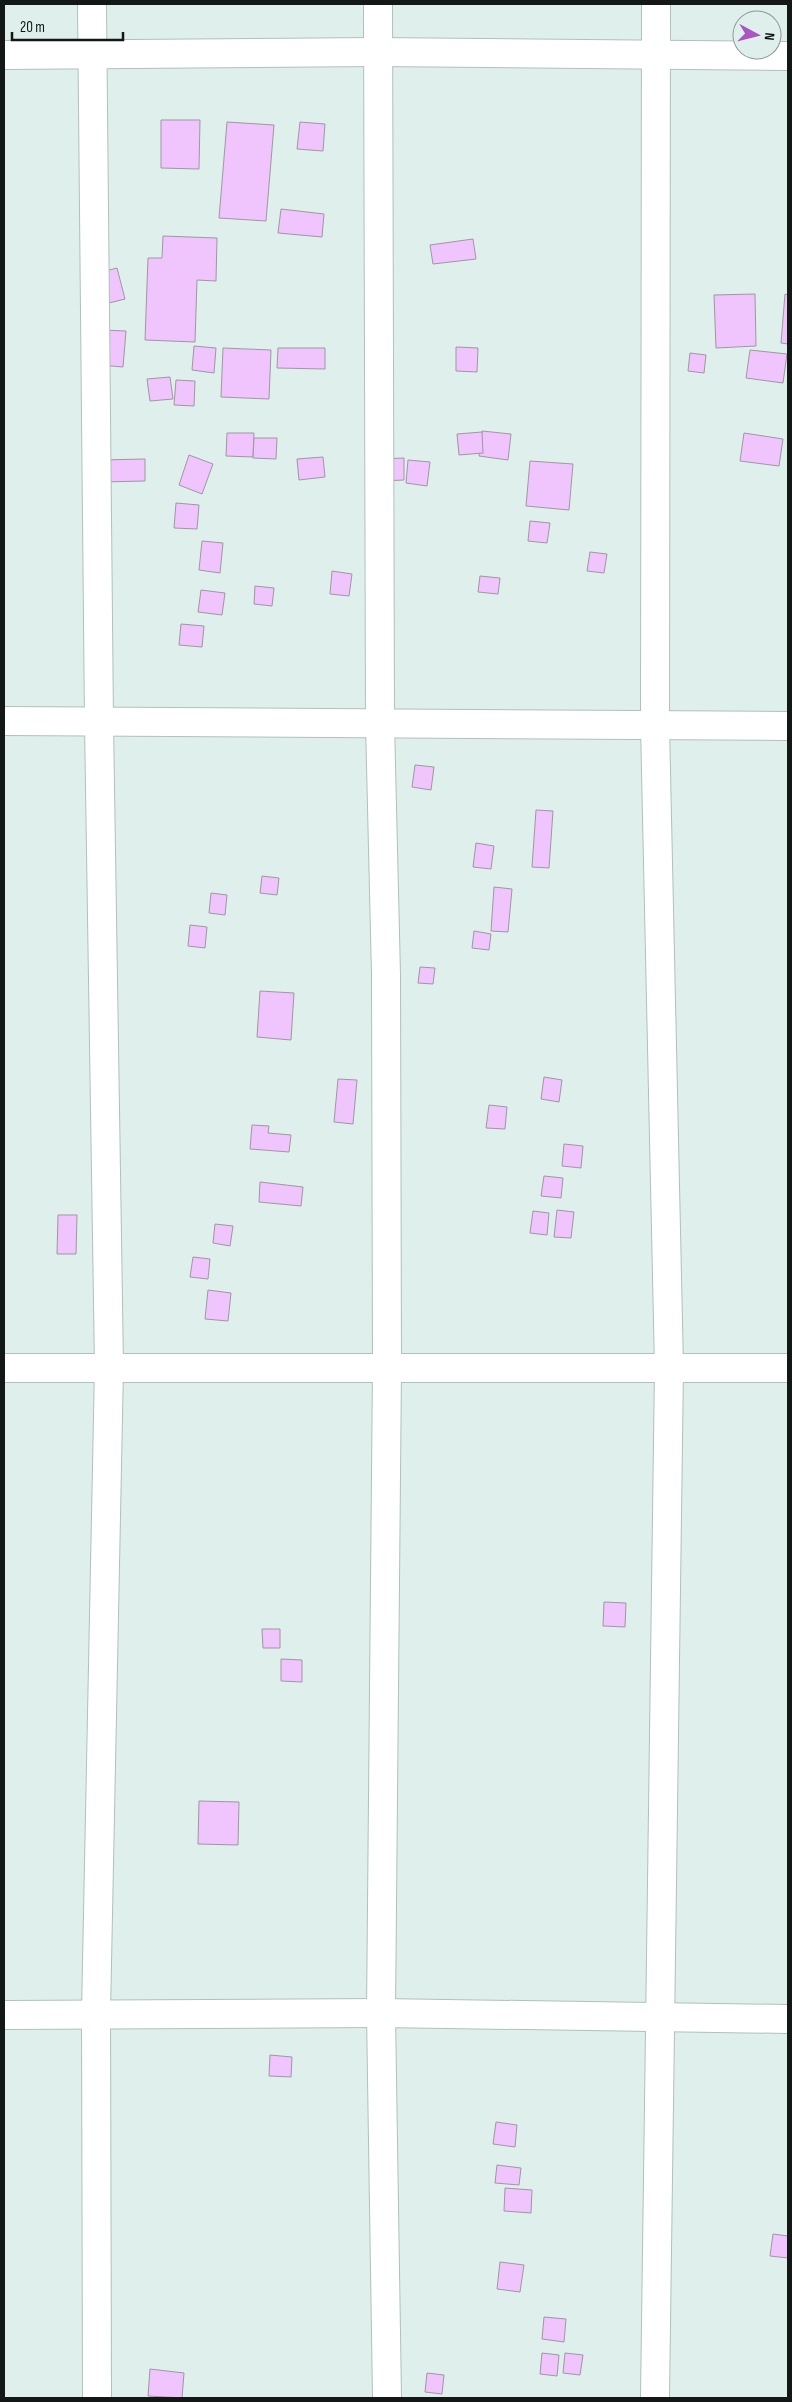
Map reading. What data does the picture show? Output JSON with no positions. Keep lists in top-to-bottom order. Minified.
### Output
{"scale_bar":"20 m","north":"right"}
